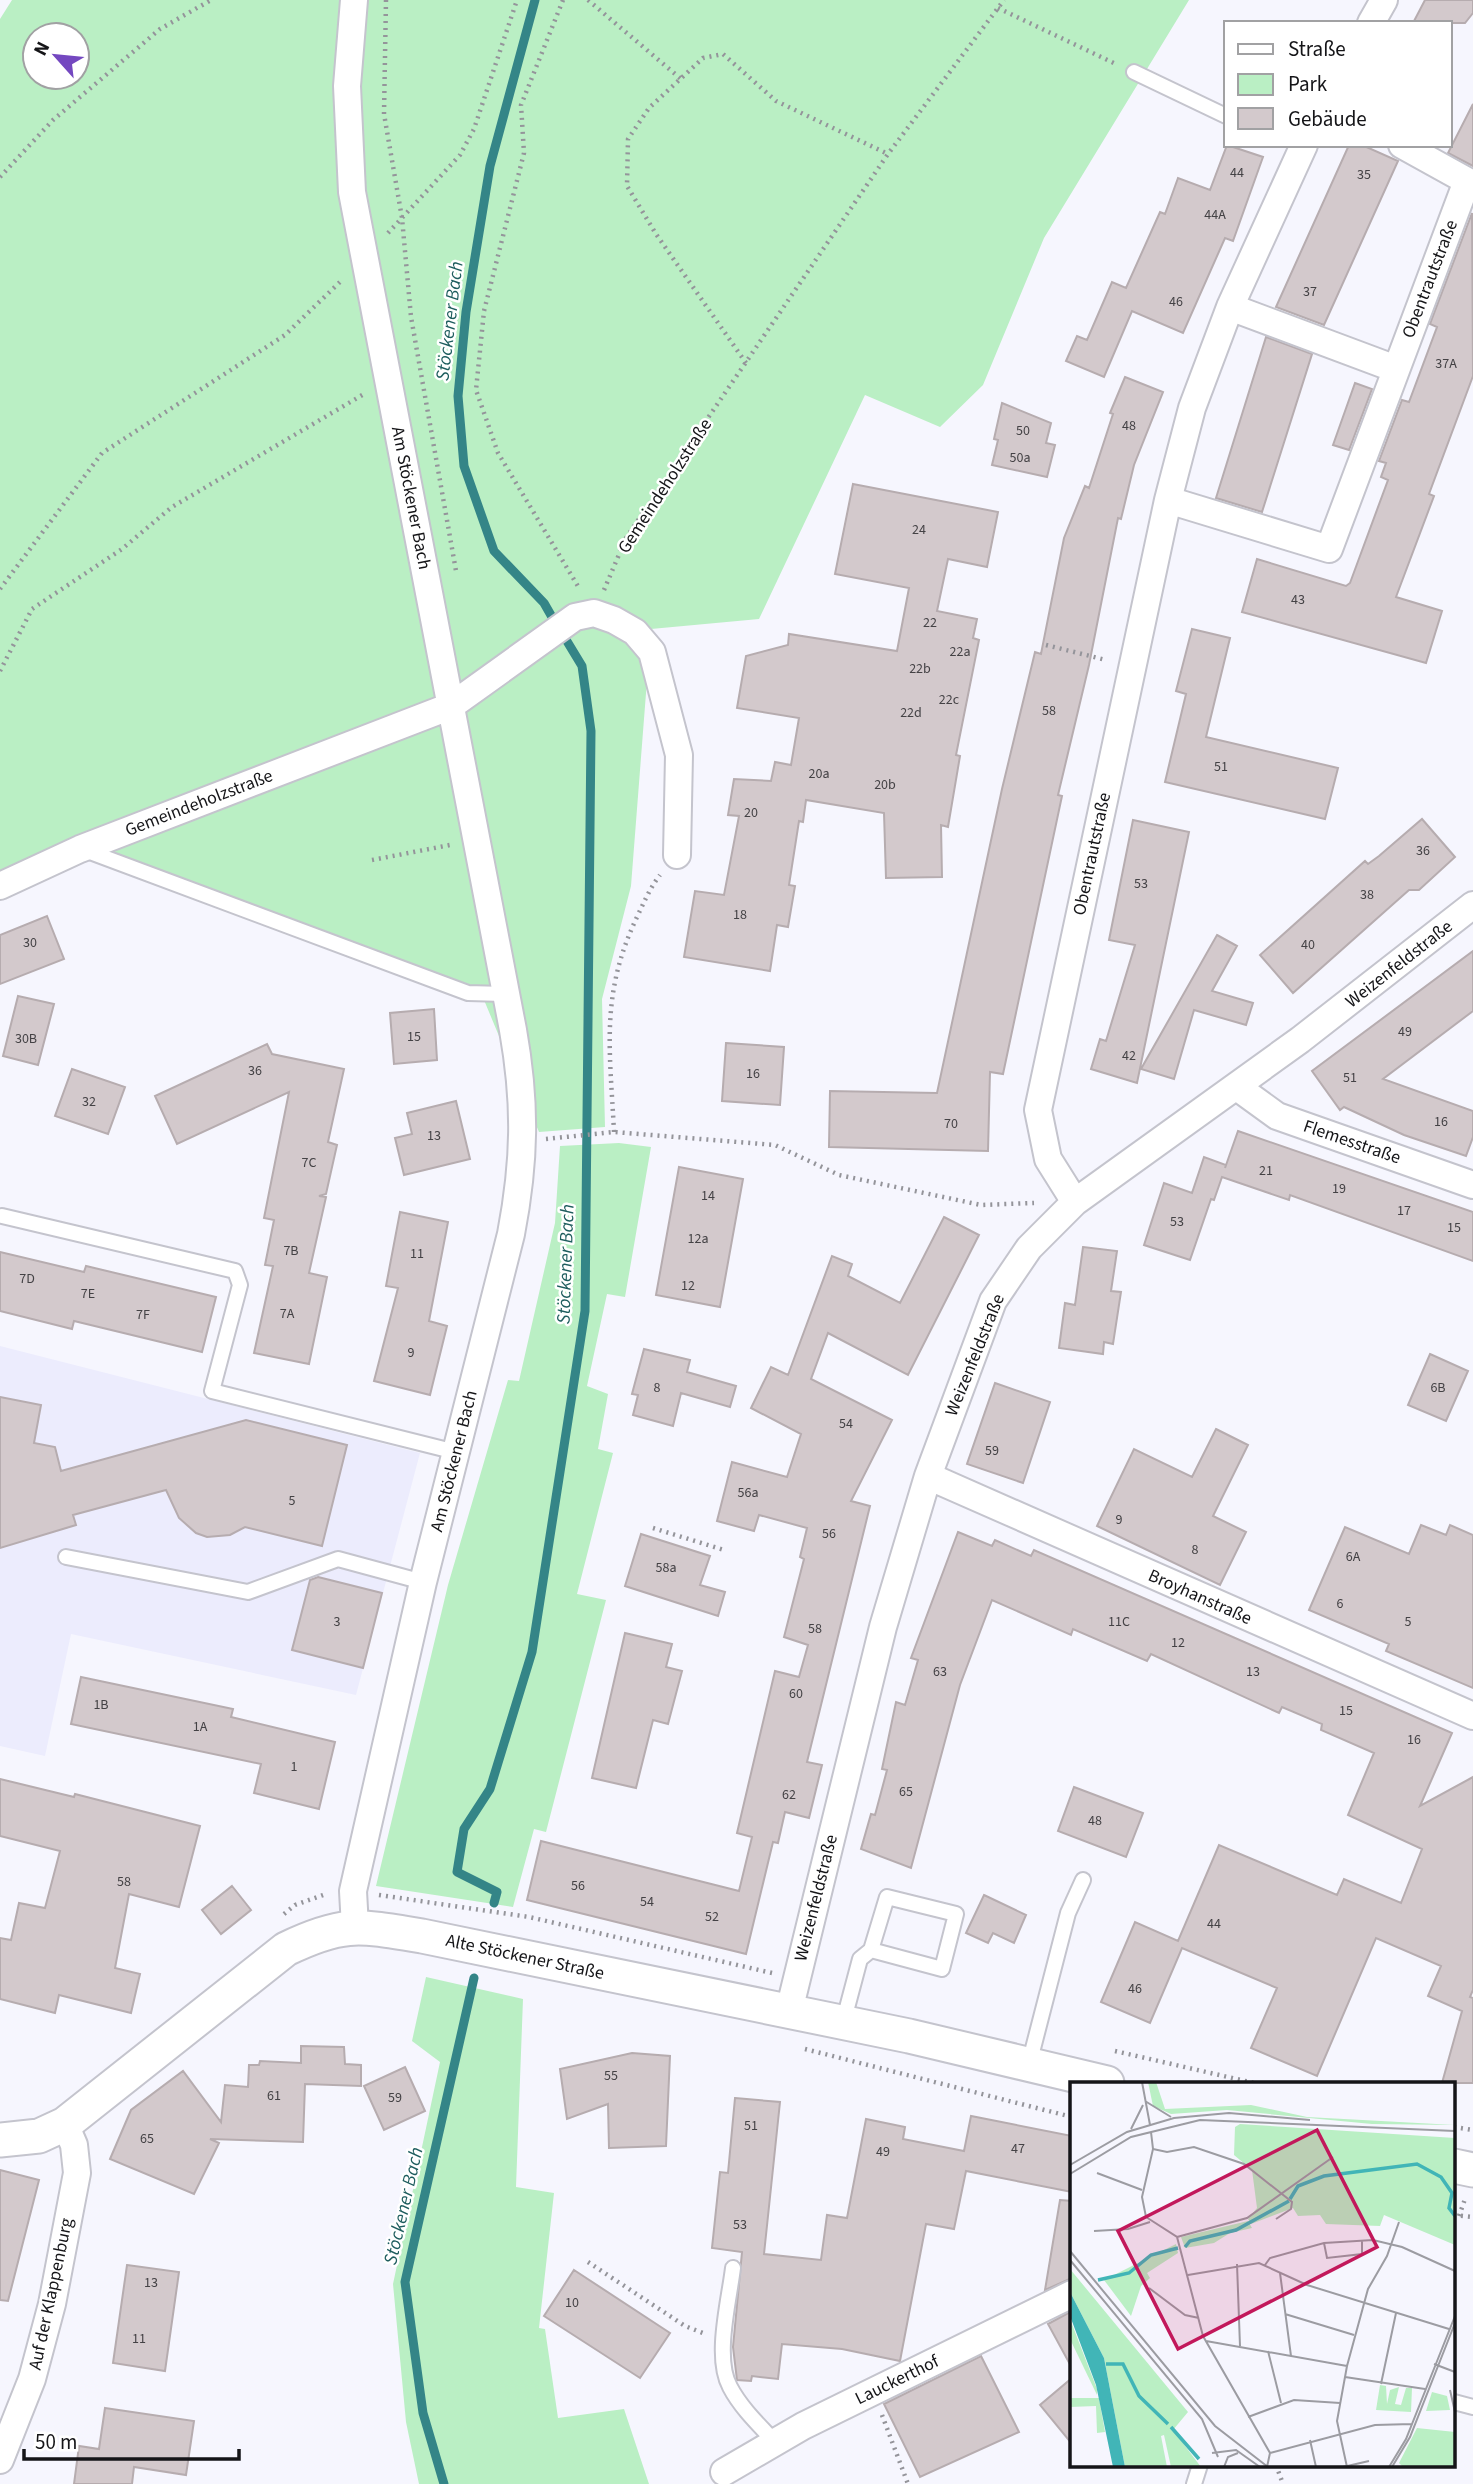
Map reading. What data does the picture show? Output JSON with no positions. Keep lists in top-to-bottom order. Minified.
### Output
{"streets":{"street":["Obentrautstraße","Gemeindeholzstraße","Am Stöckener Bach","Weizenfeldstraße","Flemesstraße","Broyhanstraße","Alte Stöckener Straße","Auf der Klappenburg","Lauckerthof"]},"crossings":[["Obentrautstraße","Weizenfeldstraße"],["Gemeindeholzstraße","Am Stöckener Bach"],["Am Stöckener Bach","Alte Stöckener Straße"],["Weizenfeldstraße","Flemesstraße"],["Weizenfeldstraße","Broyhanstraße"],["Weizenfeldstraße","Alte Stöckener Straße"],["Alte Stöckener Straße","Auf der Klappenburg"]],"water":["Stöckener Bach"],"house_numbers":["44","35","44A","37","46","37A","48","50","50a","24","43","22","22a","22b","22c","58","22d","51","20a","20b","20","36","53","38","18","30","40","49","15","30B","42","36","16","51","32","16","70","13","7C","21","19","14","17","53","15","12a","7B","11","7D","12","7E","7A","7F","9","8","6B","54","59","56a","5","9","56","8","6A","58a","6","3","11C","5","58","12","63","13","60","1B","15","1A","16","1","65","62","48","58","56","54","52","44","46","55","61","59","51","65","47","49","53","13","10","11"],"legend":["Straße","Park","Gebäude"],"scale_bar":"50 m","north":"top left"}
